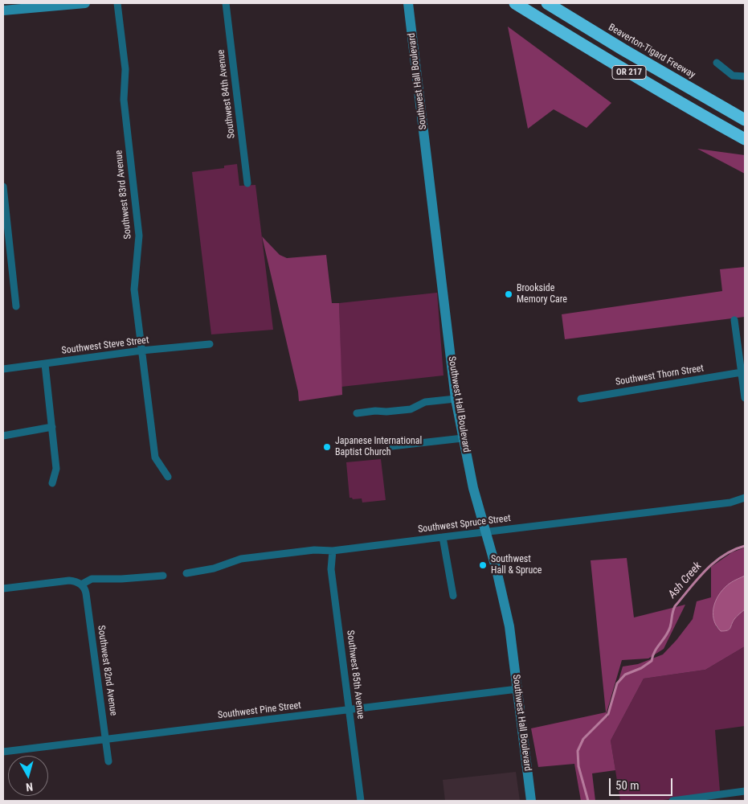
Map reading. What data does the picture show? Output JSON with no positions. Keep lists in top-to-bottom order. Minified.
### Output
{"streets":{"highway":["Beaverton-Tigard Freeway","OR 217"],"main road":["Southwest Hall Boulevard"],"street":["Southwest 84th Avenue","Southwest 83rd Avenue","Southwest Steve Street","Southwest Thorn Street","Southwest Spruce Street","Southwest 82nd Avenue","Southwest 85th Avenue","Southwest Pine Street"]},"crossings":[["Southwest Hall Boulevard","Southwest Spruce Street"],["Southwest Hall Boulevard","Southwest Pine Street"],["Southwest 83rd Avenue","Southwest Steve Street"],["Southwest Spruce Street","Southwest 85th Avenue"],["Southwest 82nd Avenue","Southwest Pine Street"],["Southwest 85th Avenue","Southwest Pine Street"]],"water":["Ash Creek"],"places":["Brookside Memory Care","Japanese International Baptist Church","Southwest Hall & Spruce"],"scale_bar":"50 m","north":"bottom"}
